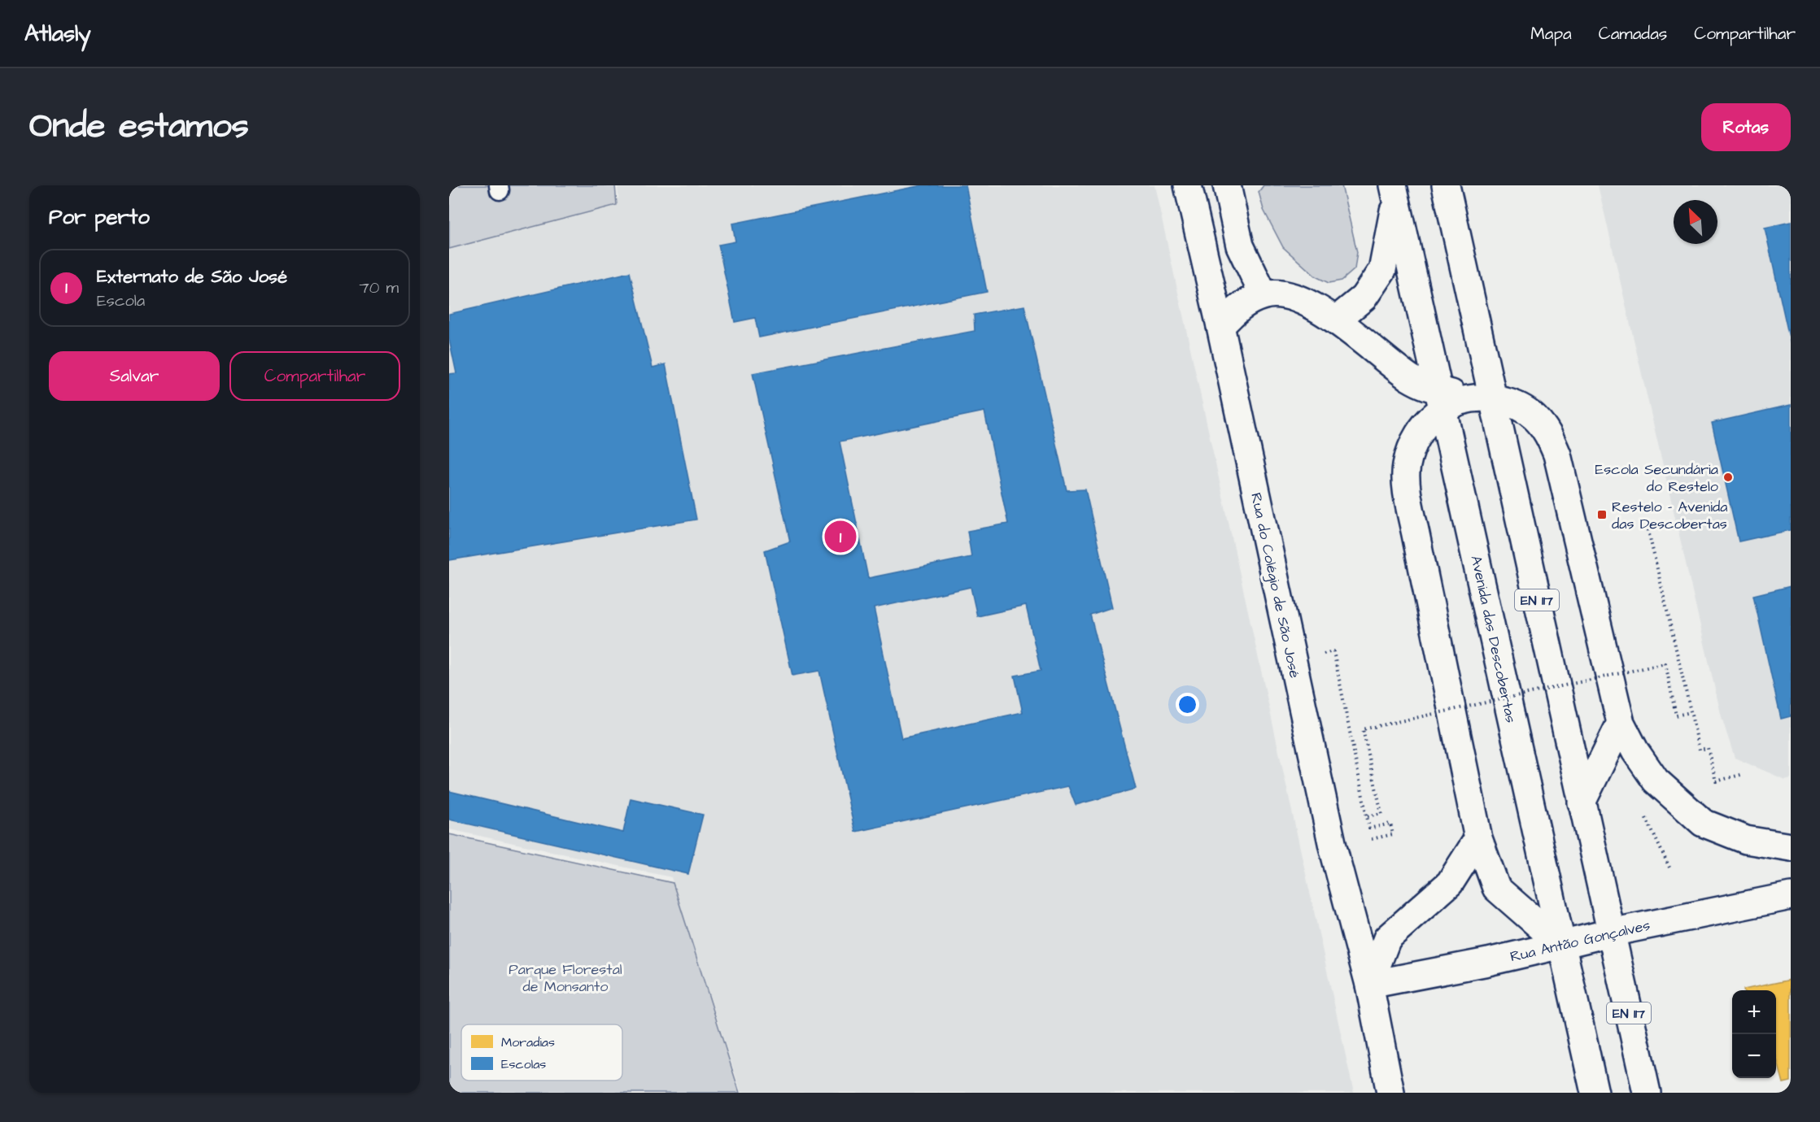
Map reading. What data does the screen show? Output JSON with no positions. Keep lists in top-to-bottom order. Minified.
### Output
{"streets":{"main road":["Rua do Colégio de São José","EN 117","Avenida das Descobertas","Rua Antão Gonçalves"]},"crossings":[["Rua do Colégio de São José","Rua Antão Gonçalves"],["EN 117","Rua Antão Gonçalves"],["Avenida das Descobertas","Rua Antão Gonçalves"]],"parks":["Parque Florestal de Monsanto"],"places":{"other":["Escola Secundária do Restelo"],"transit":["Restelo - Avenida das Descobertas"]},"legend":["Moradias","Escolas"],"north":"top left","page":{"header":"Atlasly","nav":["Mapa","Camadas","Compartilhar"],"title":"Onde estamos","buttons":["Rotas",["Salvar","Compartilhar"]],"heading":"Por perto","list":[{"mark":"1","name":"Externato de São José","note":"Escola","value":"70 m"}],"pins":"1","map_buttons":["+","−"]}}
